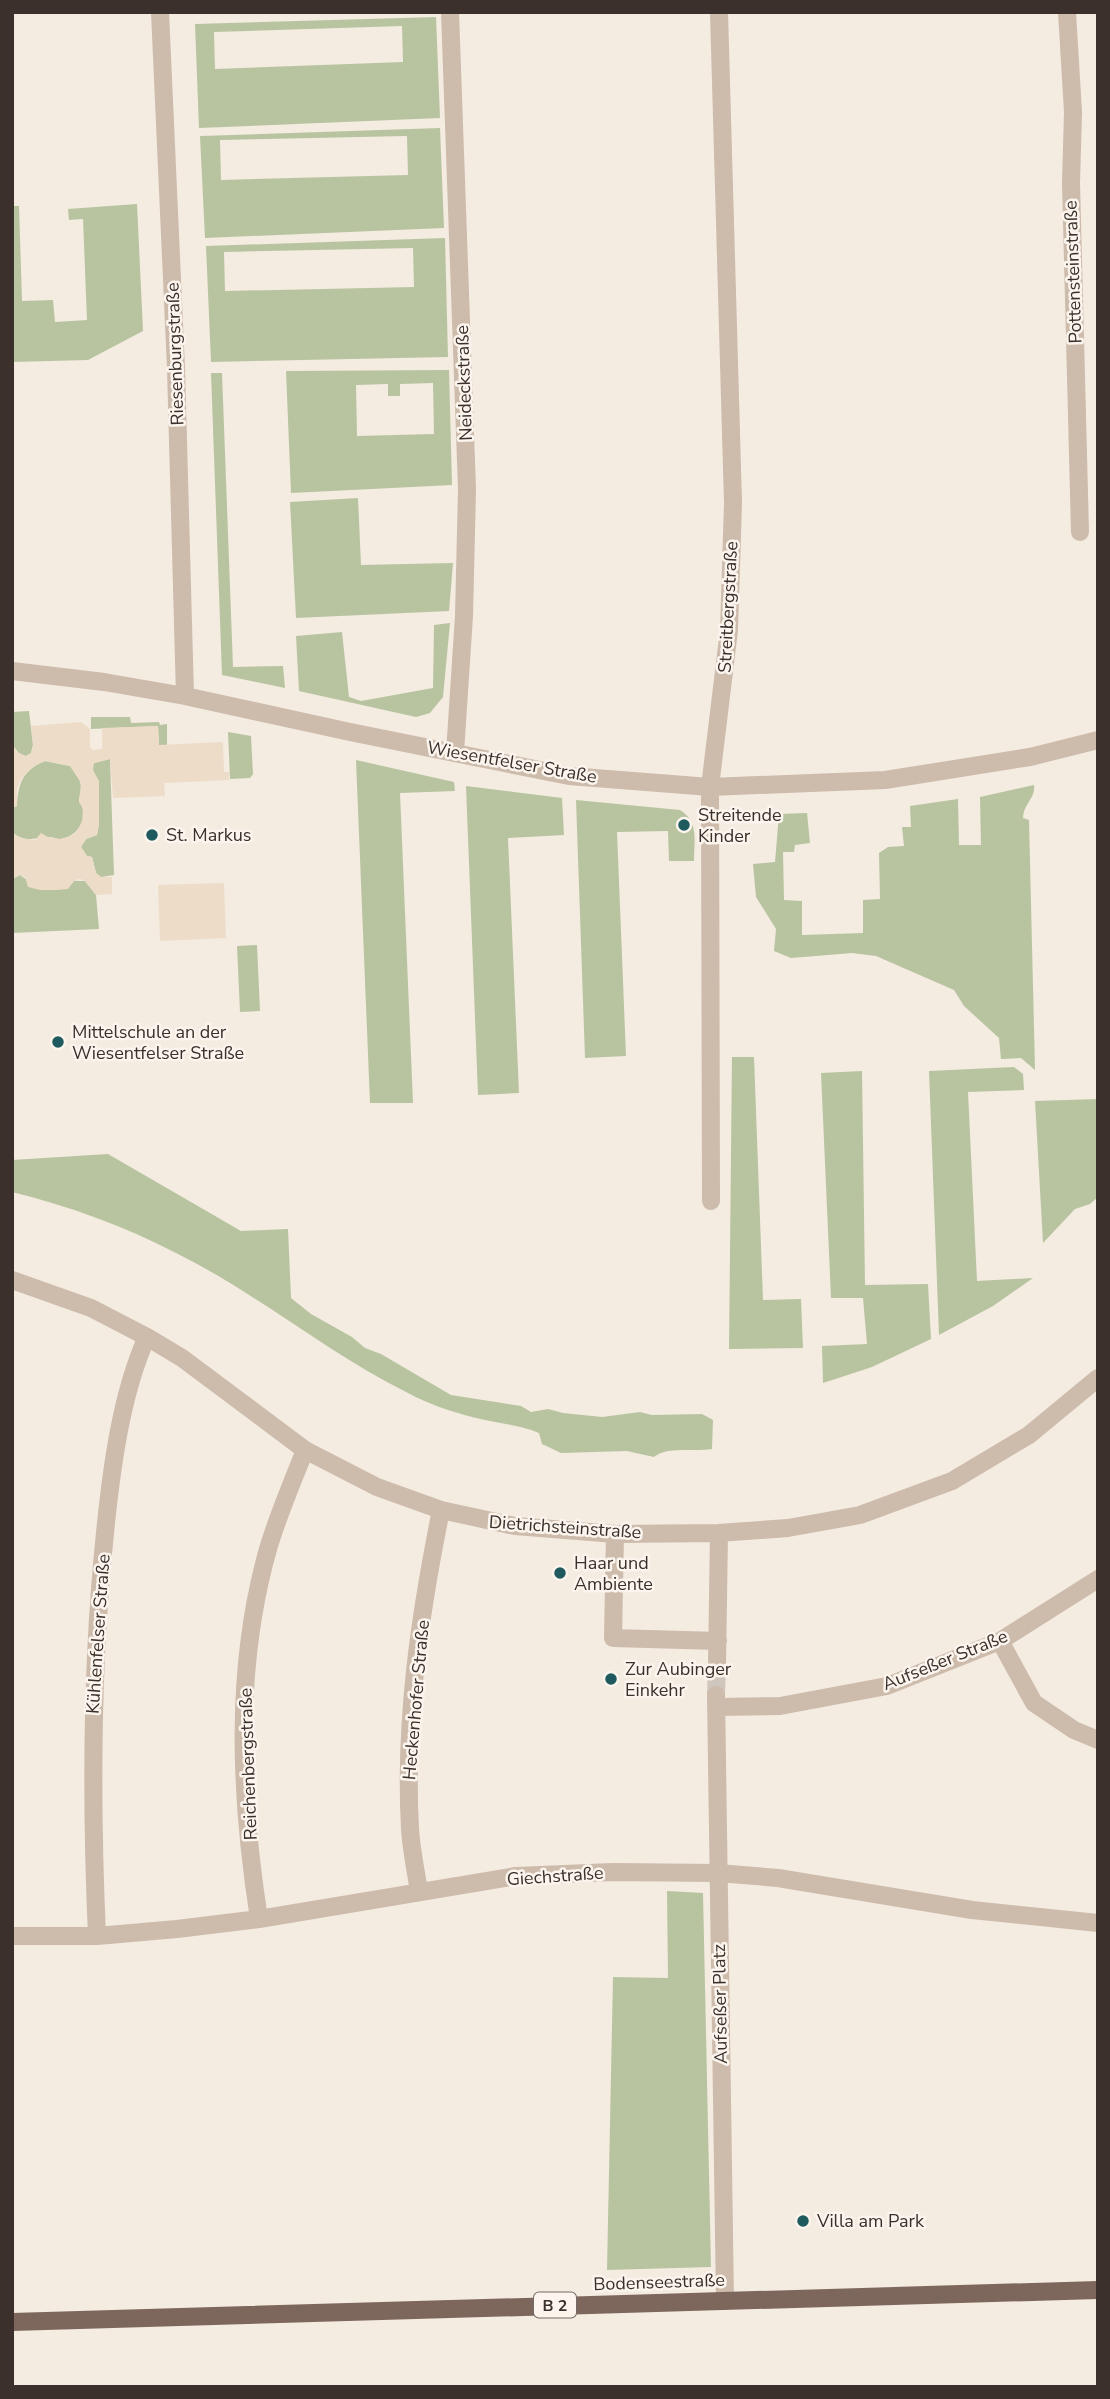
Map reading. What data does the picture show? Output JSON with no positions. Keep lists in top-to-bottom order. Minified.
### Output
{"streets":{"main road":["Bodenseestraße","B 2"],"street":["Pottensteinstraße","Riesenburgstraße","Neideckstraße","Streitbergstraße","Wiesentfelser Straße","Dietrichsteinstraße","Kühlenfelser Straße","Aufseßer Straße","Heckenhofer Straße","Reichenbergstraße","Giechstraße","Aufseßer Platz"]},"crossings":[["Riesenburgstraße","Wiesentfelser Straße"],["Neideckstraße","Wiesentfelser Straße"],["Streitbergstraße","Wiesentfelser Straße"],["Dietrichsteinstraße","Kühlenfelser Straße"],["Dietrichsteinstraße","Heckenhofer Straße"],["Dietrichsteinstraße","Reichenbergstraße"],["Kühlenfelser Straße","Giechstraße"],["Aufseßer Straße","Aufseßer Platz"],["Heckenhofer Straße","Giechstraße"],["Reichenbergstraße","Giechstraße"],["Giechstraße","Aufseßer Platz"],["Aufseßer Platz","Bodenseestraße"]],"places":["Streitende Kinder","St. Markus","Mittelschule an der Wiesentfelser Straße","Haar und Ambiente","Zur Aubinger Einkehr","Villa am Park"]}
